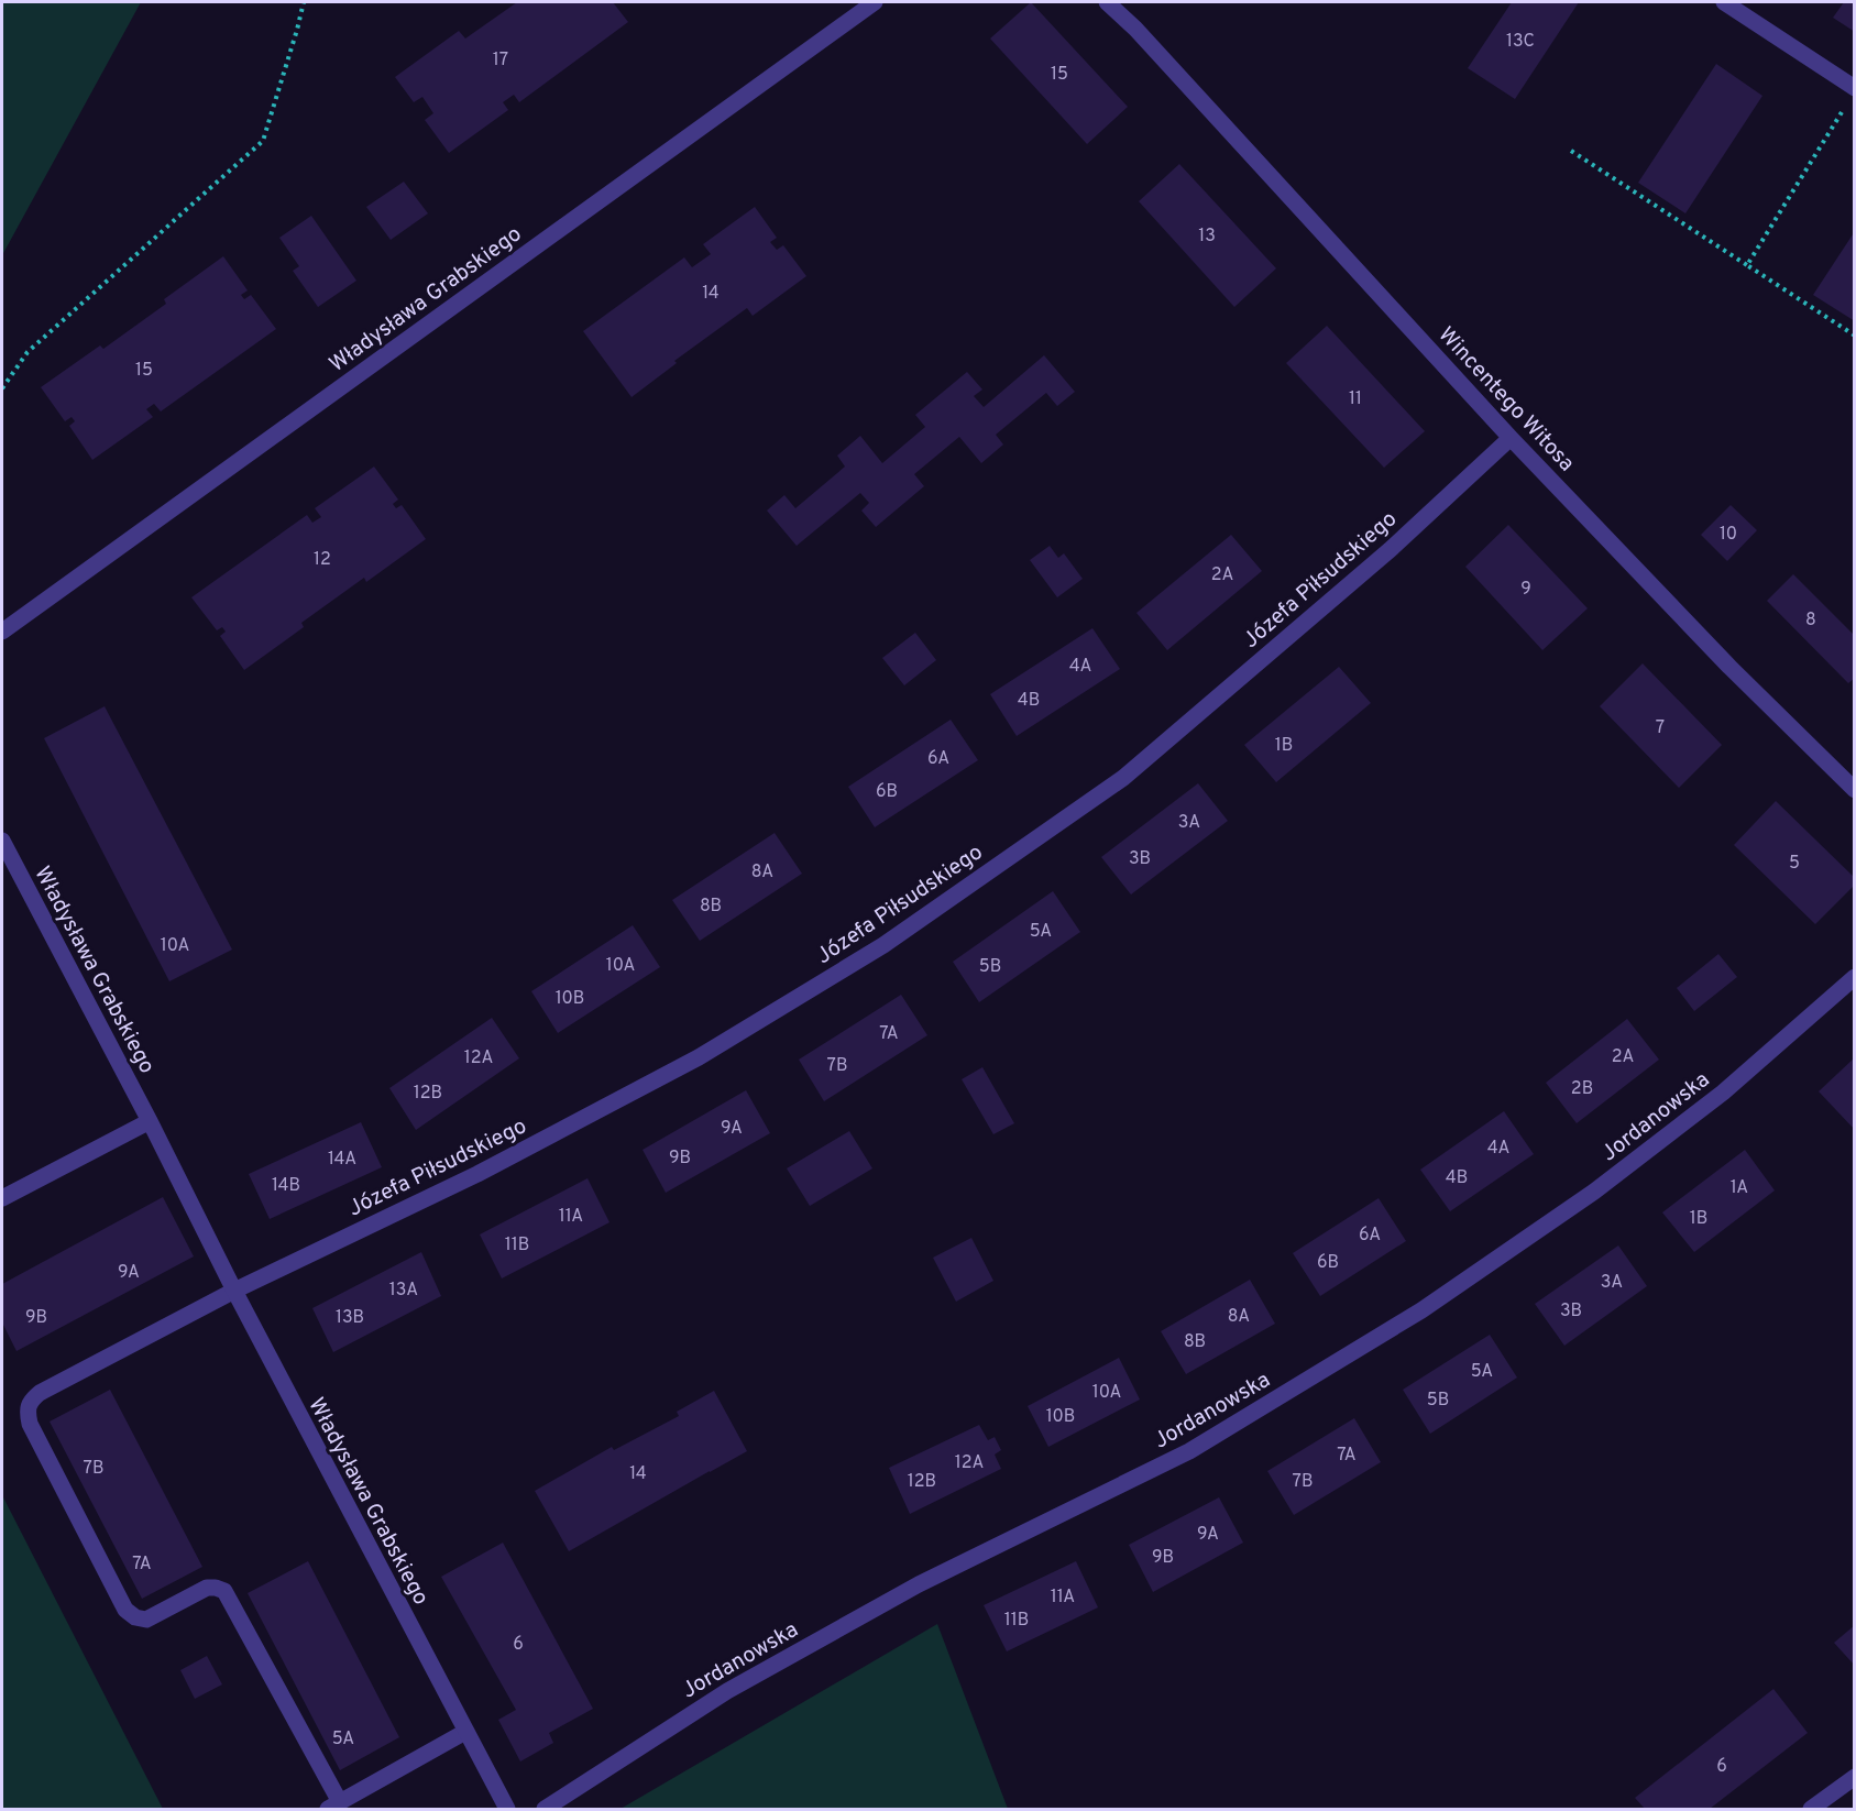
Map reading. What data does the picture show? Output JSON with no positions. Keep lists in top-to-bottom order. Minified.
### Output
{"streets":{"street":["Władysława Grabskiego","Wincentego Witosa","Józefa Piłsudskiego","Jordanowska"]},"crossings":[["Władysława Grabskiego","Józefa Piłsudskiego"],["Wincentego Witosa","Józefa Piłsudskiego"]],"house_numbers":["13C","17","15","13","14","15","11","10","12","2A","9","8","4A","4B","7","1B","6A","6B","3A","3B","5","8A","8B","5A","10A","10A","5B","10B","7A","2A","12A","7B","2B","12B","9A","4A","9B","14A","4B","14B","1A","11A","1B","6A","11B","6B","9A","3A","13A","3B","8A","9B","13B","8B","5A","10A","5B","10B","7A","12A","7B","14","12B","7B","9A","9B","7A","11A","11B","6","5A","6"]}
